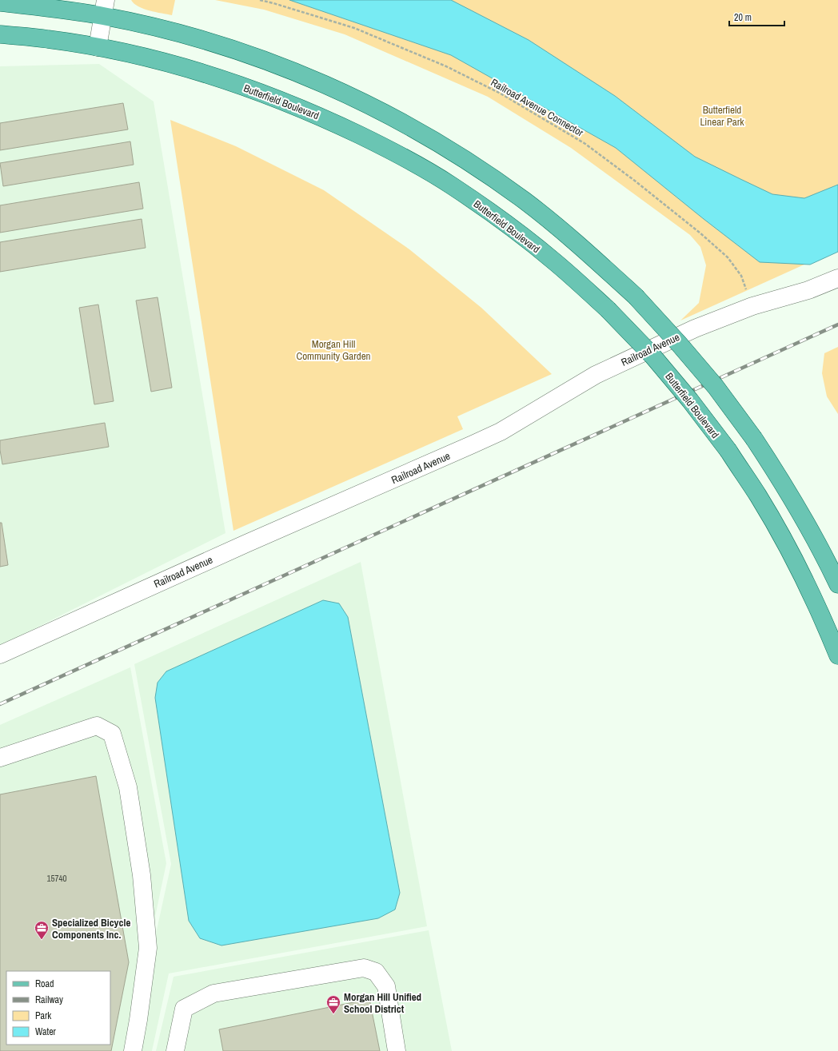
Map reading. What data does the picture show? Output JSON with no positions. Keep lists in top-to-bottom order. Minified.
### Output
{"streets":{"main road":["Butterfield Boulevard"],"street":["Railroad Avenue"],"path":["Railroad Avenue Connector"]},"crossings":[["Railroad Avenue Connector","Railroad Avenue"]],"parks":["Butterfield Linear Park","Morgan Hill Community Garden"],"places":{"office":["Specialized Bicycle Components Inc.","Morgan Hill Unified School District"]},"house_numbers":["15740"],"legend":["Road","Railway","Park","Water"],"scale_bar":"20 m"}
